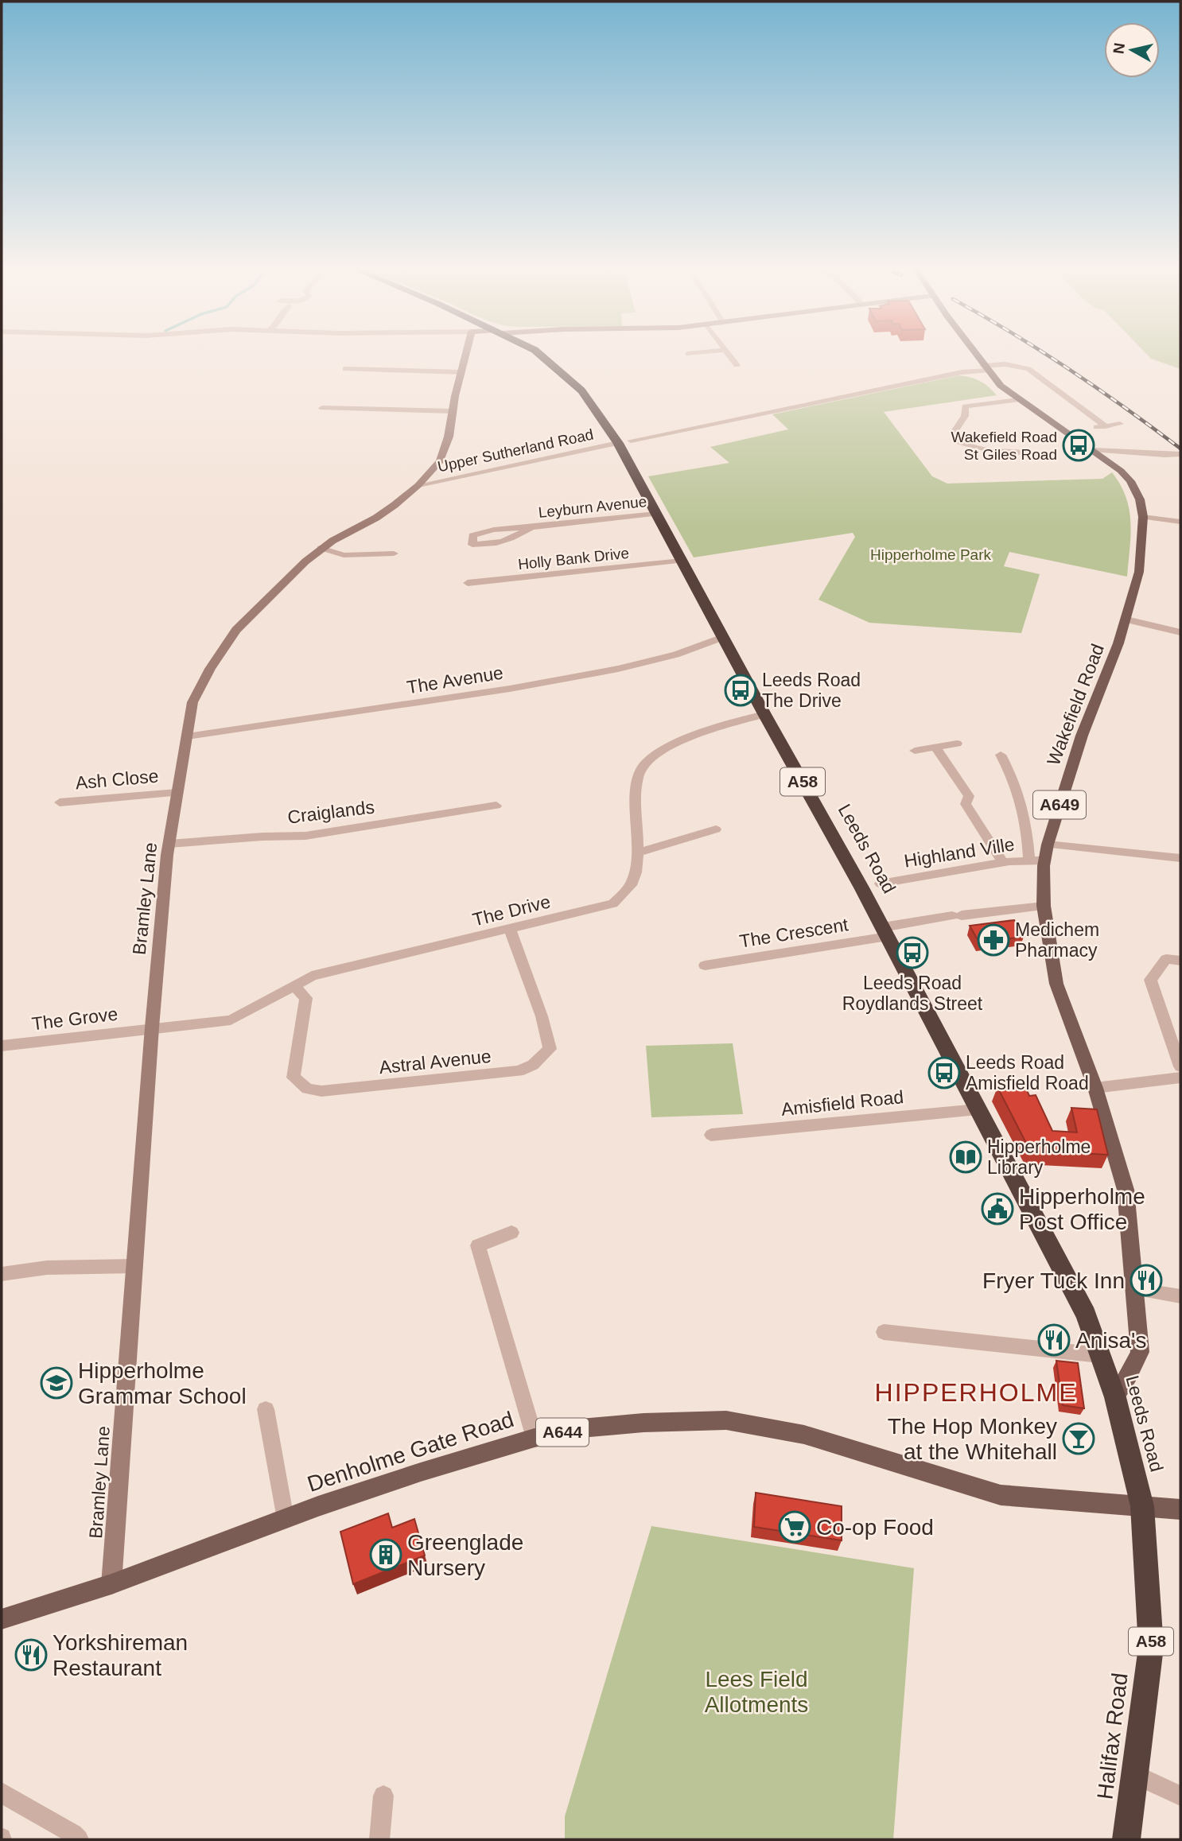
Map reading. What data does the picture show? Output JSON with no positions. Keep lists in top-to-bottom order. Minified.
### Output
{"streets":{"highway":["A58","Leeds Road","Halifax Road"],"main road":["Wakefield Road","A649","A644","Denholme Gate Road"],"street":["Upper Sutherland Road","Leyburn Avenue","Holly Bank Drive","The Avenue","Ash Close","Craiglands","Highland Ville","Bramley Lane","The Drive","The Crescent","The Grove","Astral Avenue","Amisfield Road"]},"crossings":[["Upper Sutherland Road","Wakefield Road"],["Upper Sutherland Road","Leeds Road"],["Upper Sutherland Road","Bramley Lane"],["Leyburn Avenue","Leeds Road"],["Holly Bank Drive","Leeds Road"],["The Avenue","Leeds Road"],["The Avenue","Bramley Lane"],["Wakefield Road","Leeds Road"],["Wakefield Road","Highland Ville"],["Wakefield Road","The Crescent"],["Ash Close","Bramley Lane"],["Craiglands","Bramley Lane"],["Leeds Road","The Drive"],["Leeds Road","The Crescent"],["Leeds Road","Amisfield Road"],["Leeds Road","A644"],["Leeds Road","Denholme Gate Road"],["Leeds Road","Halifax Road"],["Bramley Lane","The Drive"],["Bramley Lane","The Grove"],["Bramley Lane","Denholme Gate Road"],["The Drive","The Grove"],["The Drive","Astral Avenue"],["A644","Denholme Gate Road"],["A644","Halifax Road"],["Denholme Gate Road","Halifax Road"]],"districts":["HIPPERHOLME"],"parks":["Hipperholme Park","Lees Field Allotments"],"places":{"bus stop":["Wakefield Road St Giles Road","Leeds Road The Drive","Leeds Road Roydlands Street","Leeds Road Amisfield Road"],"pharmacy":["Medichem Pharmacy"],"library":["Hipperholme Library"],"public building":["Hipperholme Post Office"],"restaurant":["Fryer Tuck Inn","Anisa's","Yorkshireman Restaurant"],"school or university":["Hipperholme Grammar School"],"bar":["The Hop Monkey at the Whitehall"],"supermarket":["Co-op Food"],"building":["Greenglade Nursery"]},"north":"left"}
